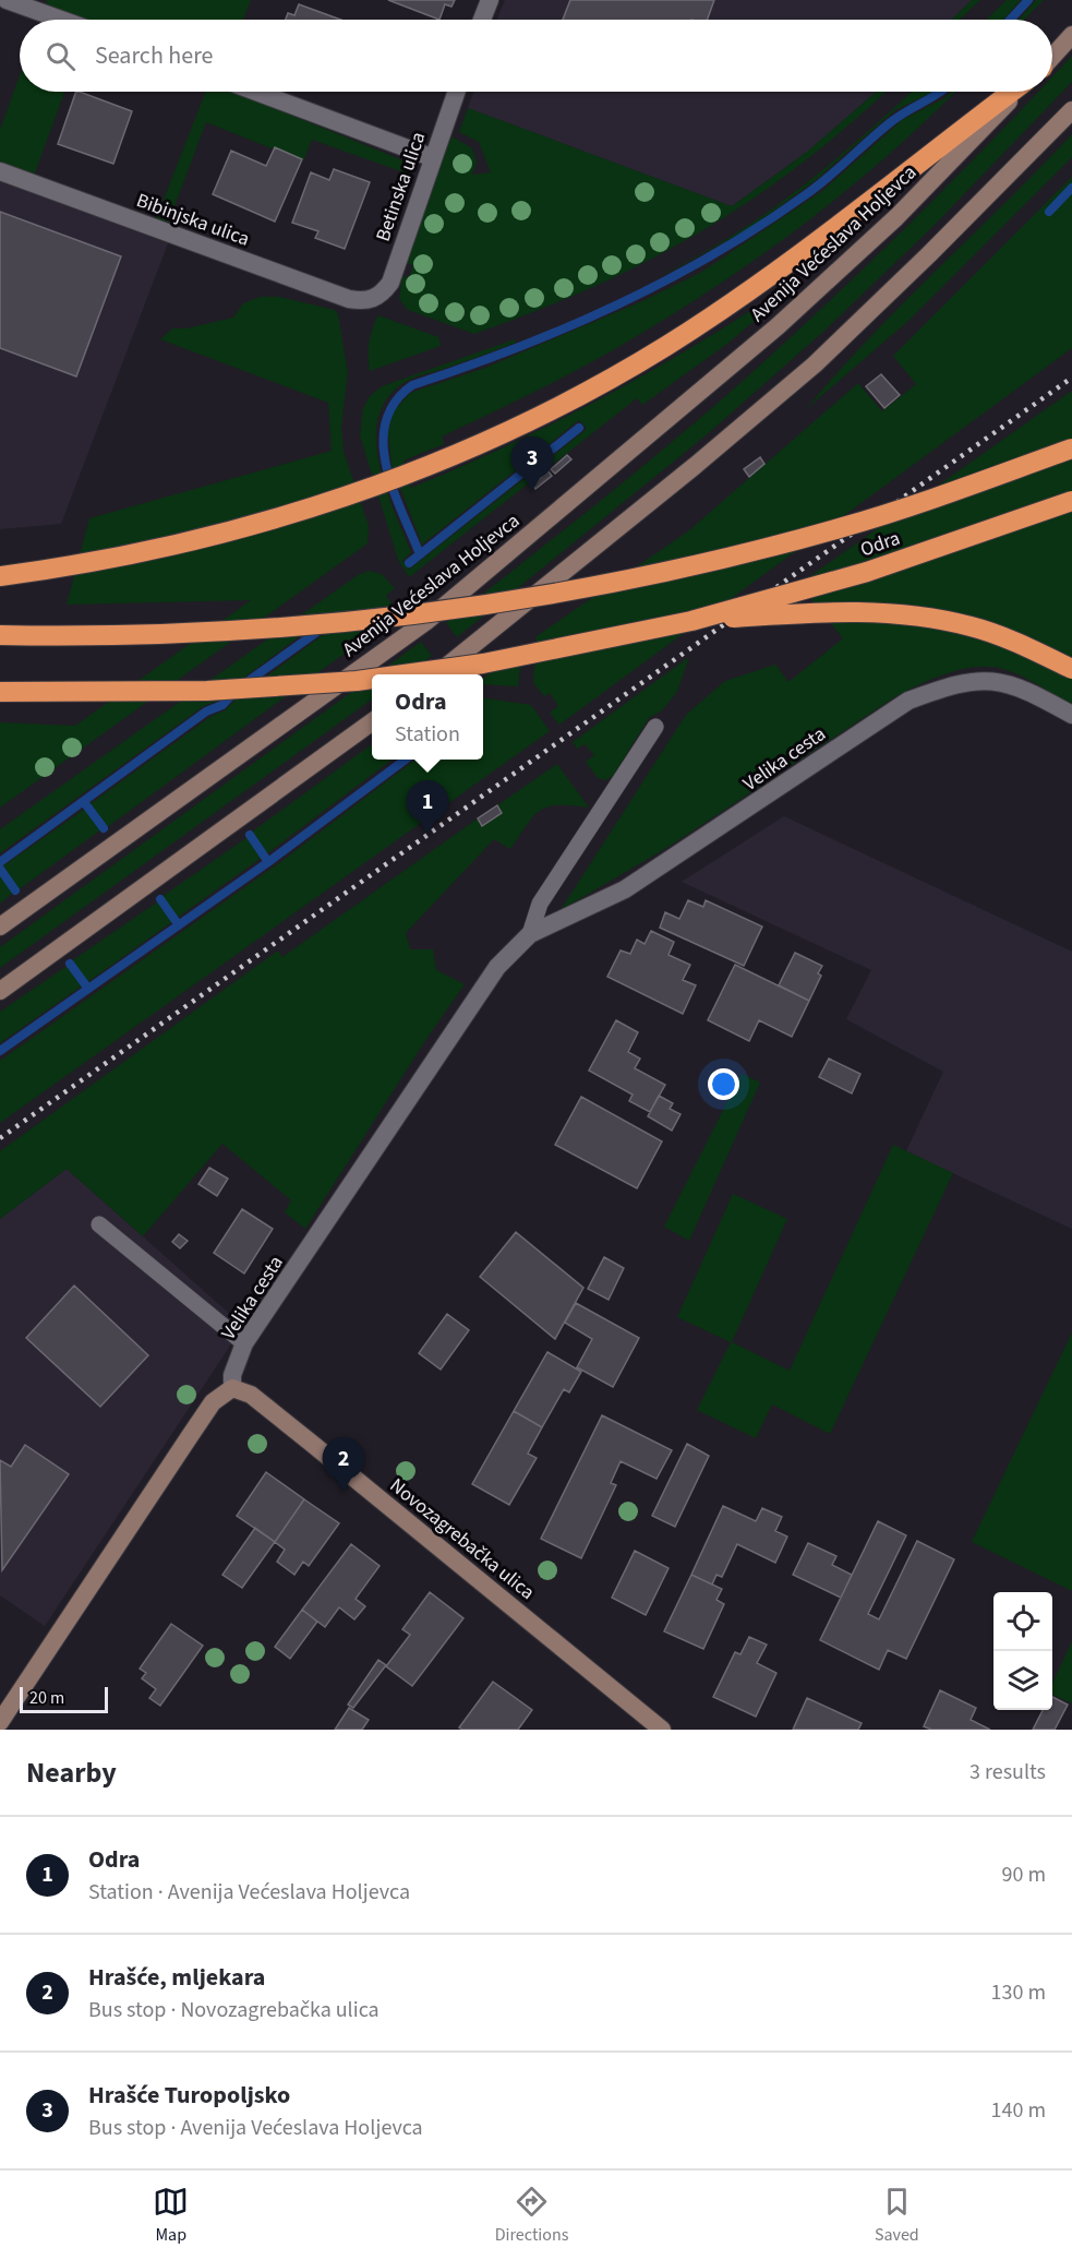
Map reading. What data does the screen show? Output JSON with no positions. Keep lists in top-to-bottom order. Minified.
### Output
{"streets":{"highway":["Odra"],"main road":["Avenija Većeslava Holjevca","Novozagrebačka ulica"],"street":["Betinska ulica","Bibinjska ulica","Velika cesta"]},"crossings":[["Betinska ulica","Bibinjska ulica"],["Velika cesta","Novozagrebačka ulica"]],"scale_bar":"20 m","page":{"search":"Search here","pins":["3","1","2"],"popup":["Odra","Station"],"scale":"20 m","heading":["Nearby","3 results"],"list":[{"mark":"1","name":"Odra","note":"Station · Avenija Većeslava Holjevca","value":"90 m"},{"mark":"2","name":"Hrašće, mljekara","note":"Bus stop · Novozagrebačka ulica","value":"130 m"},{"mark":"3","name":"Hrašće Turopoljsko","note":"Bus stop · Avenija Većeslava Holjevca","value":"140 m"}],"nav":["Map","Directions","Saved"]}}
